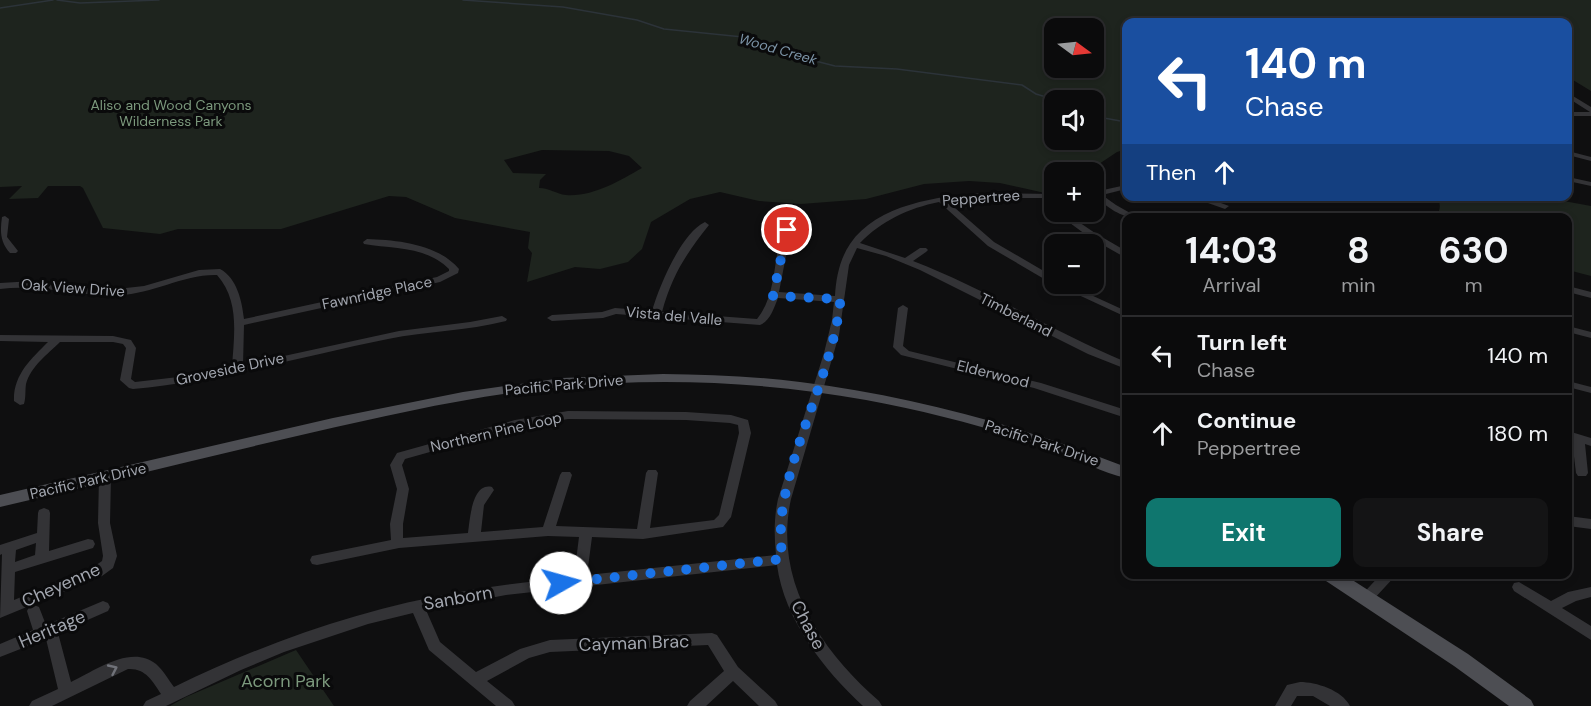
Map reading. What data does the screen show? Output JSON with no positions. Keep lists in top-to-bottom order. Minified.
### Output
{"streets":{"main road":["Pacific Park Drive"],"street":["Peppertree","Oak View Drive","Fawnridge Place","Timberland","Vista del Valle","Groveside Drive","Elderwood","Northern Pine Loop","Cheyenne","Sanborn","Chase","Heritage","Cayman Brac"]},"crossings":[["Peppertree","Timberland"],["Peppertree","Pacific Park Drive"],["Peppertree","Chase"],["Oak View Drive","Fawnridge Place"],["Oak View Drive","Groveside Drive"],["Pacific Park Drive","Cheyenne"],["Pacific Park Drive","Chase"],["Sanborn","Chase"]],"water":["Wood Creek"],"parks":["Aliso and Wood Canyons Wilderness Park","Acorn Park"],"north":"right","page":{"map_buttons":["+","−"],"turn":["140 m","Chase"],"then":"Then","eta":["14:03","Arrival","8","min","630","m"],"list":[{"name":"Turn left","note":"Chase","value":"140 m"},{"name":"Continue","note":"Peppertree","value":"180 m"}],"buttons":["Exit","Share"]}}
